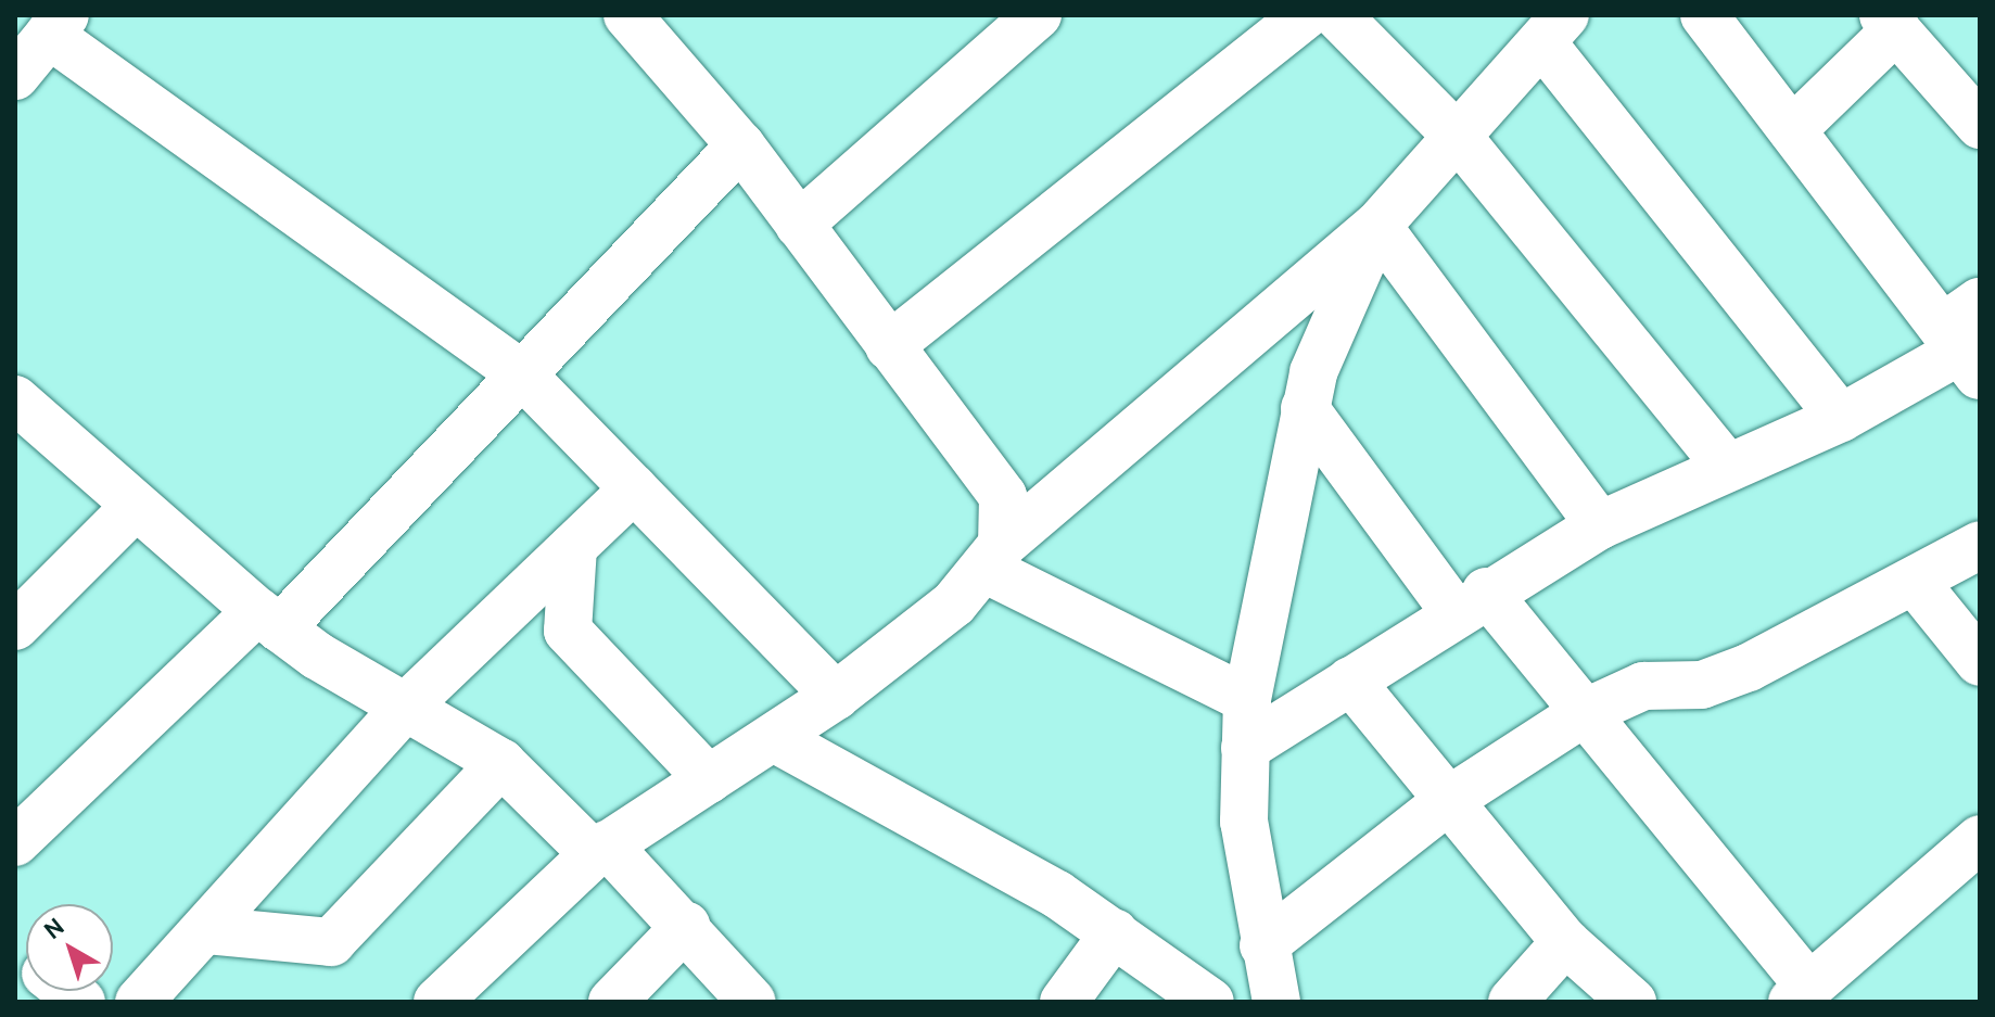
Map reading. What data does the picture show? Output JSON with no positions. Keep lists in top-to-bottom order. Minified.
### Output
{"north":"top left"}
